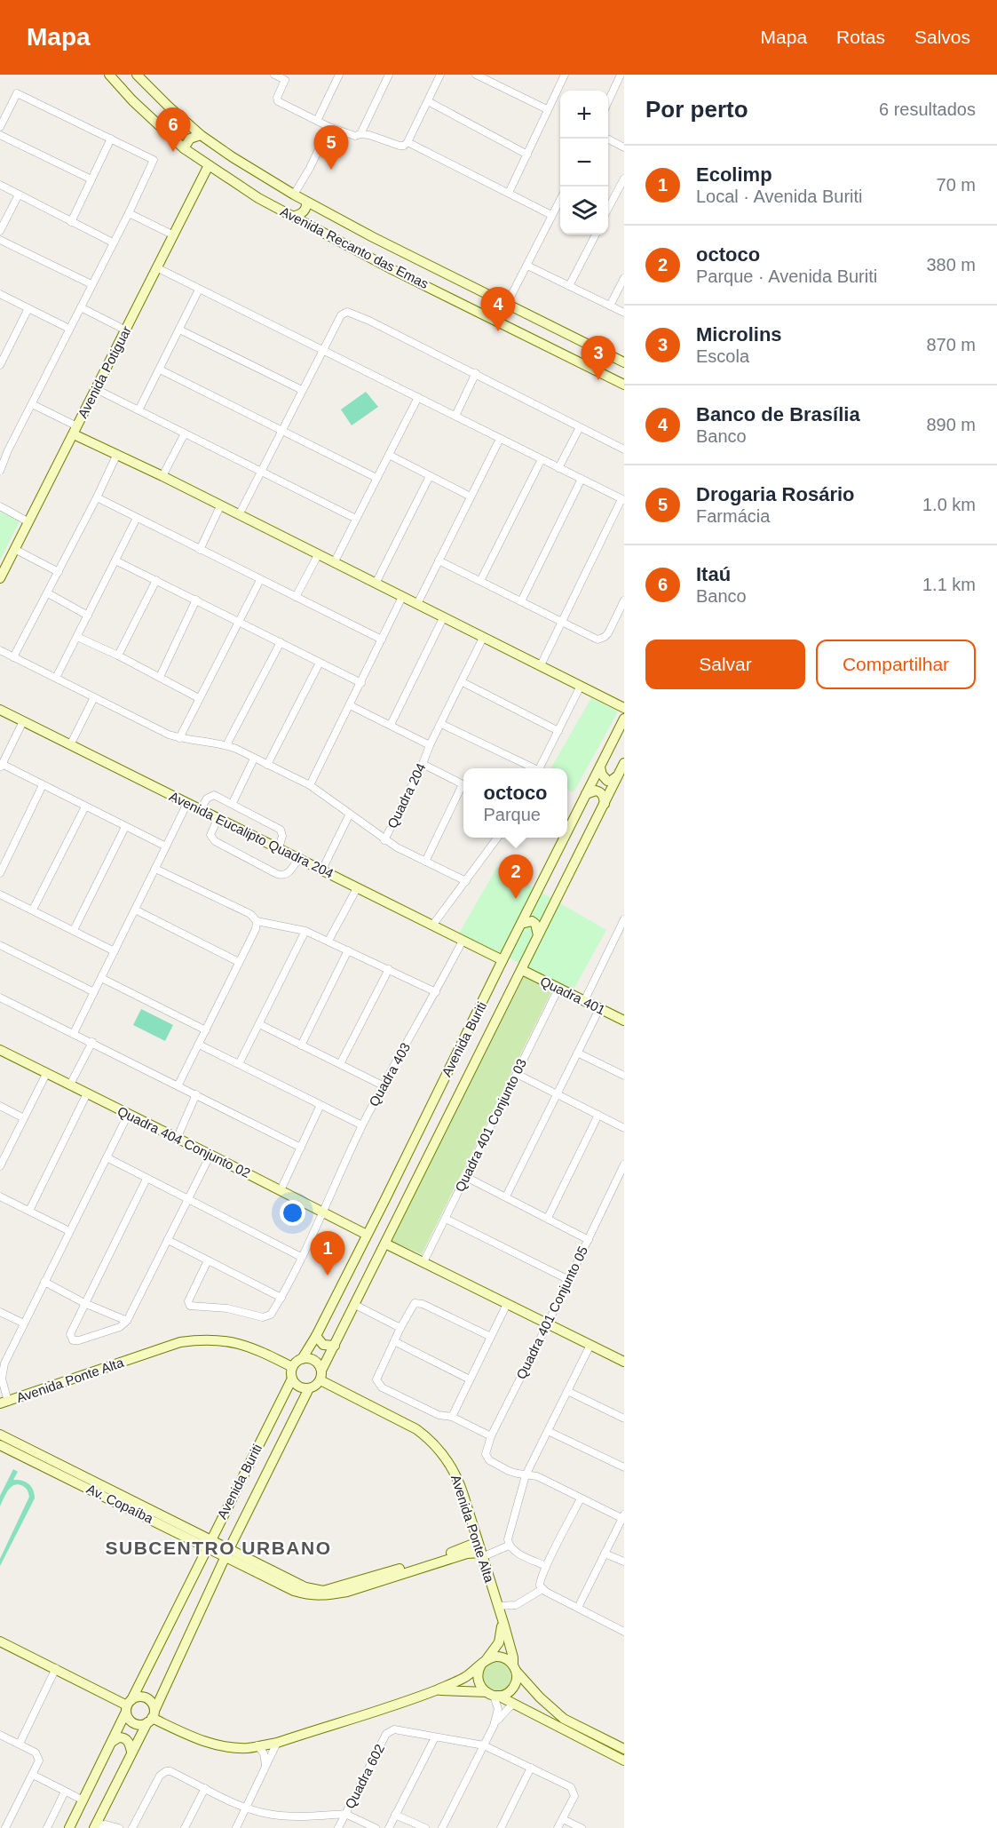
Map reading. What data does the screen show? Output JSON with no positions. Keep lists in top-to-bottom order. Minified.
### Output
{"streets":{"main road":["Avenida Recanto das Emas","Avenida Potiguar","Avenida Eucalipto Quadra 204","Quadra 401","Avenida Buriti","Quadra 404 Conjunto 02","Avenida Ponte Alta","Av. Copaíba"],"street":["Quadra 204","Quadra 403","Quadra 401 Conjunto 03","Quadra 401 Conjunto 05","Quadra 602"]},"crossings":[["Avenida Recanto das Emas","Avenida Potiguar"],["Avenida Eucalipto Quadra 204","Avenida Buriti"],["Avenida Eucalipto Quadra 204","Quadra 403"],["Quadra 401","Avenida Buriti"],["Quadra 401","Quadra 401 Conjunto 03"],["Avenida Buriti","Quadra 404 Conjunto 02"],["Avenida Buriti","Avenida Ponte Alta"],["Avenida Buriti","Av. Copaíba"],["Quadra 403","Quadra 404 Conjunto 02"],["Avenida Ponte Alta","Av. Copaíba"]],"districts":["SUBCENTRO URBANO"],"page":{"header":"Mapa","nav":["Mapa","Rotas","Salvos"],"heading":["Por perto","6 resultados"],"map_buttons":["+","−"],"pins":["6","5","4","3","2","1"],"list":[{"mark":"1","name":"Ecolimp","note":"Local · Avenida Buriti","value":"70 m"},{"mark":"2","name":"octoco","note":"Parque · Avenida Buriti","value":"380 m"},{"mark":"3","name":"Microlins","note":"Escola","value":"870 m"},{"mark":"4","name":"Banco de Brasília","note":"Banco","value":"890 m"},{"mark":"5","name":"Drogaria Rosário","note":"Farmácia","value":"1.0 km"},{"mark":"6","name":"Itaú","note":"Banco","value":"1.1 km"}],"buttons":["Salvar","Compartilhar"],"popup":["octoco","Parque"]}}
